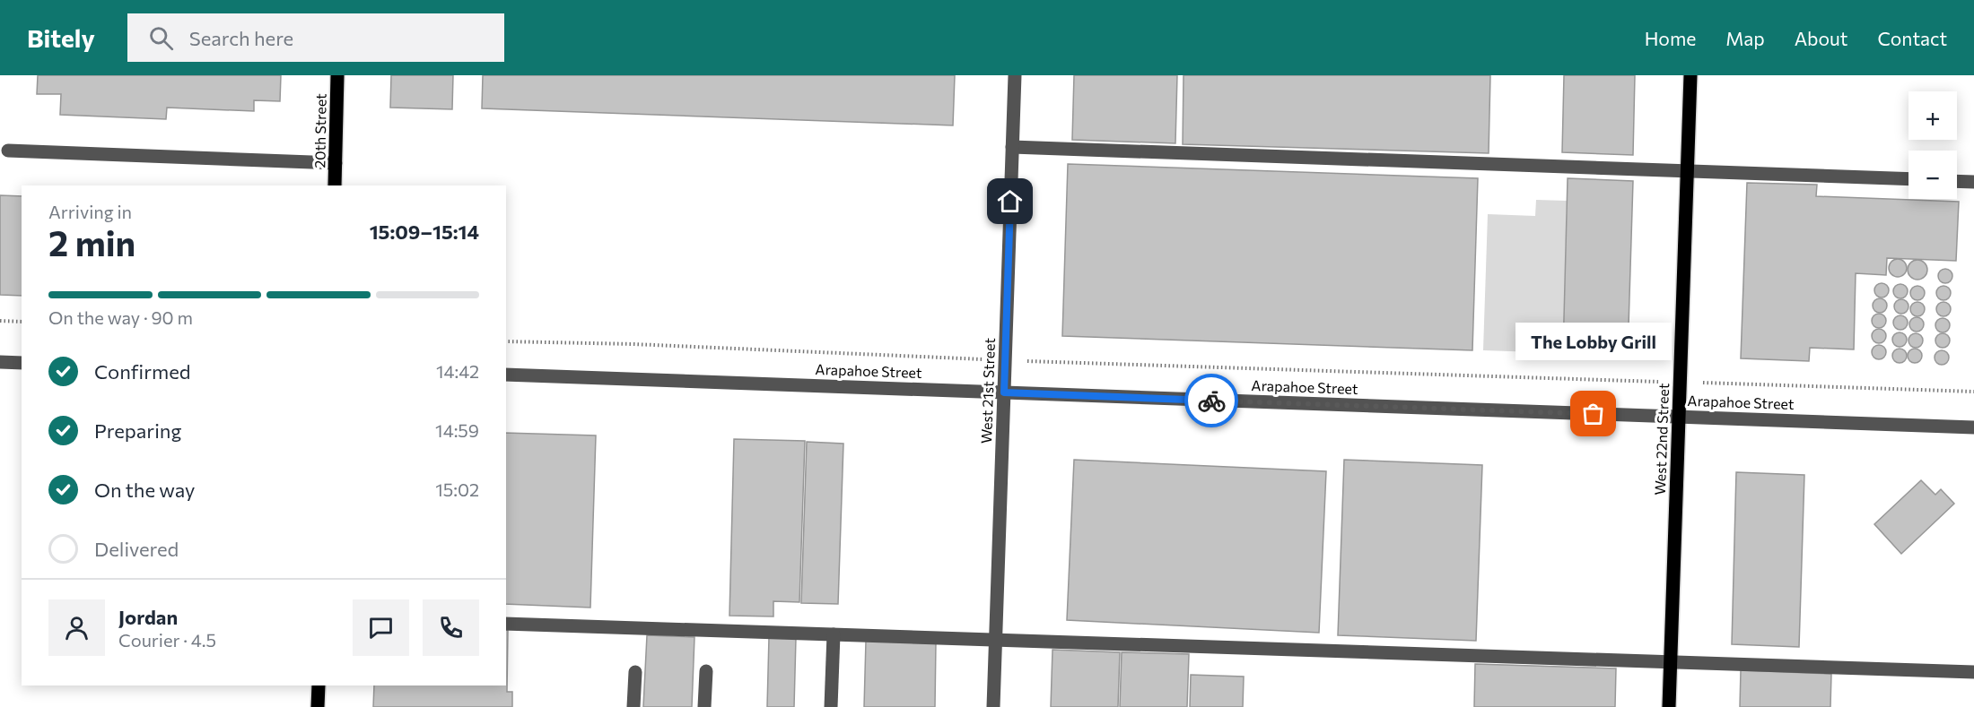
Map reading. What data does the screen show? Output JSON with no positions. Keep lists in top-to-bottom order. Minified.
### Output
{"streets":{"main road":["20th Street","West 22nd Street"],"street":["Arapahoe Street","West 21st Street"]},"crossings":[["Arapahoe Street","West 21st Street"],["Arapahoe Street","West 22nd Street"]],"places":["The Lobby Grill"],"page":{"header":"Bitely","search":"Search here","nav":["Home","Map","About","Contact"],"map_buttons":["+","−"],"heading":["2 min","Arriving in","15:09–15:14"],"panel":["Jordan","Courier · 4.5"],"bar":"On the way · 90 m","bubble":"The Lobby Grill","list":[["Confirmed","14:42"],["Preparing","14:59"],["On the way","15:02"],"Delivered"]}}
